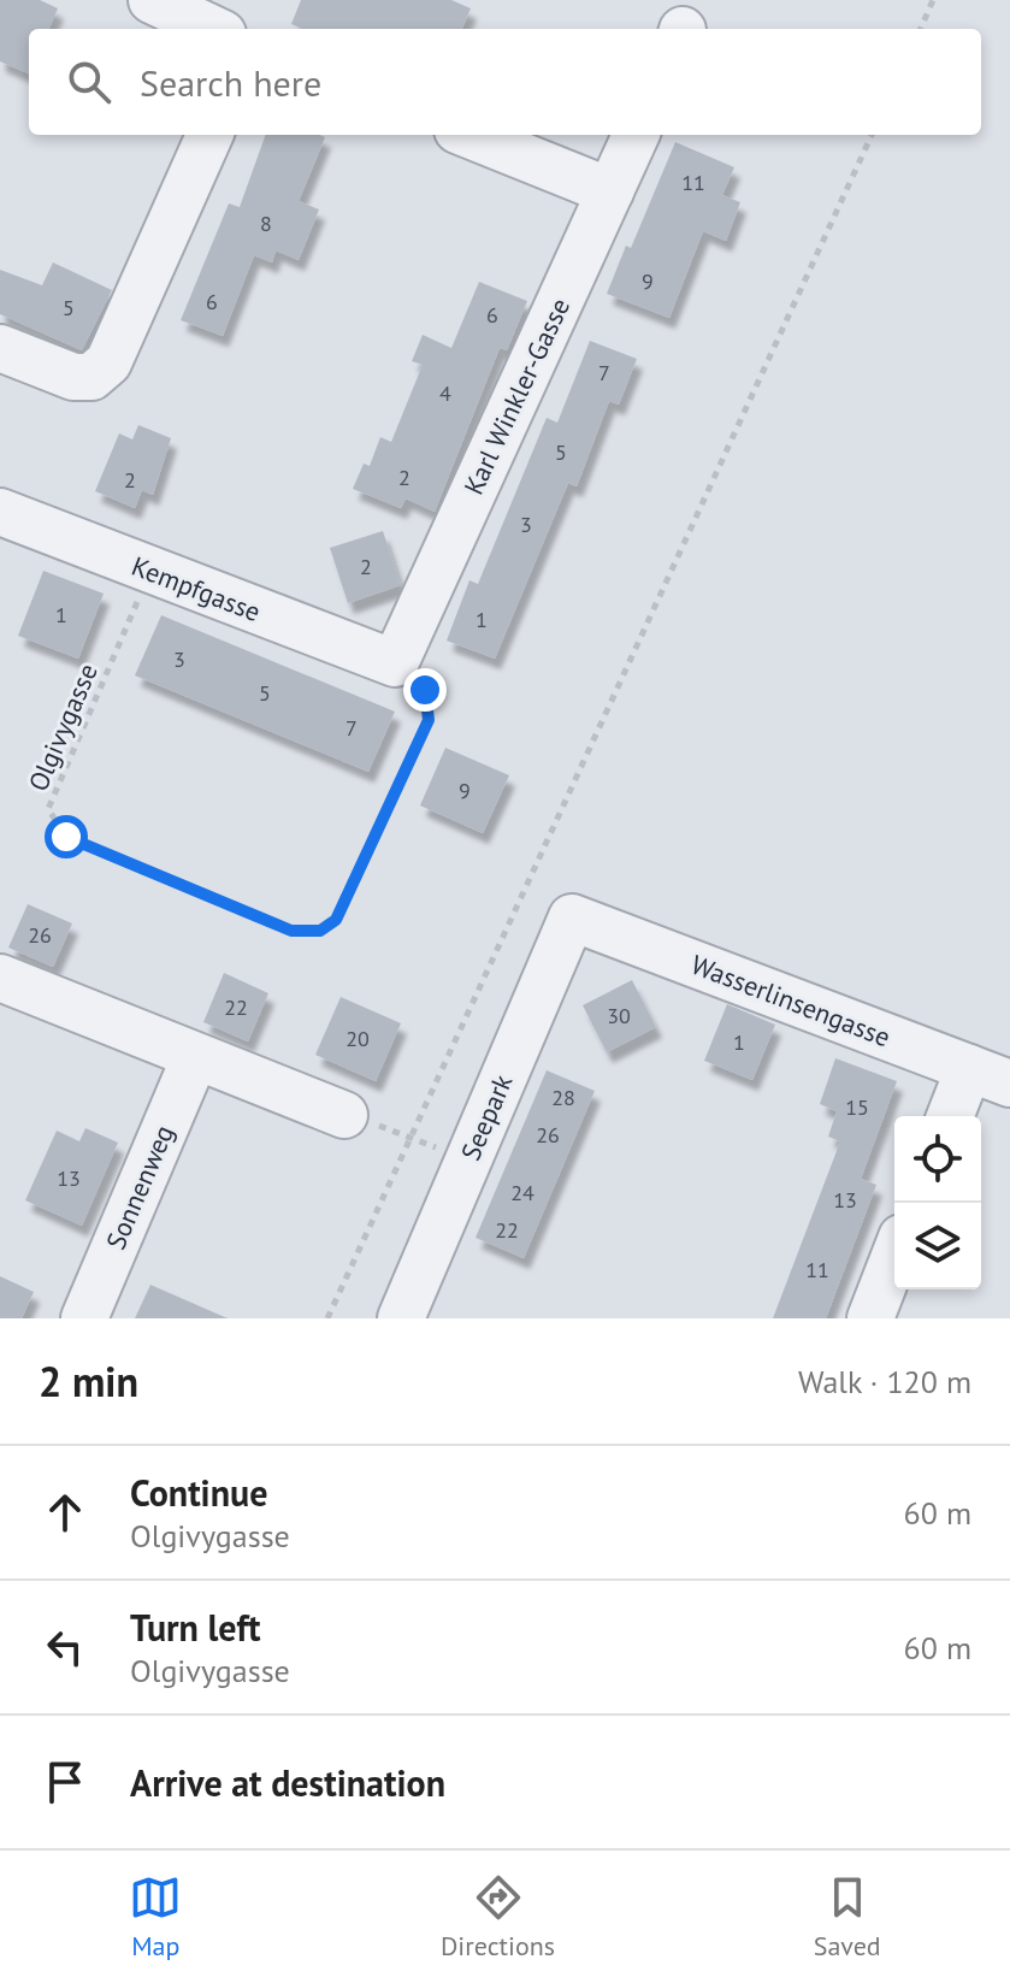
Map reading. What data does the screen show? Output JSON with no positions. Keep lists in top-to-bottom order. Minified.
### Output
{"streets":{"street":["Karl Winkler-Gasse","Kempfgasse","Wasserlinsengasse","Seepark","Sonnenweg"],"path":["Olgivygasse"]},"crossings":[["Karl Winkler-Gasse","Kempfgasse"],["Karl Winkler-Gasse","Olgivygasse"],["Kempfgasse","Olgivygasse"],["Wasserlinsengasse","Seepark"]],"house_numbers":["11","8","9","6","5","6","7","4","5","2","2","3","2","1","1","3","5","7","9","26","22","30","20","1","28","15","26","13","24","13","22","11"],"page":{"search":"Search here","heading":["2 min","Walk · 120 m"],"list":[["Continue","Olgivygasse","60 m"],["Turn left","Olgivygasse","60 m"],"Arrive at destination"],"nav":["Map","Directions","Saved"]}}
